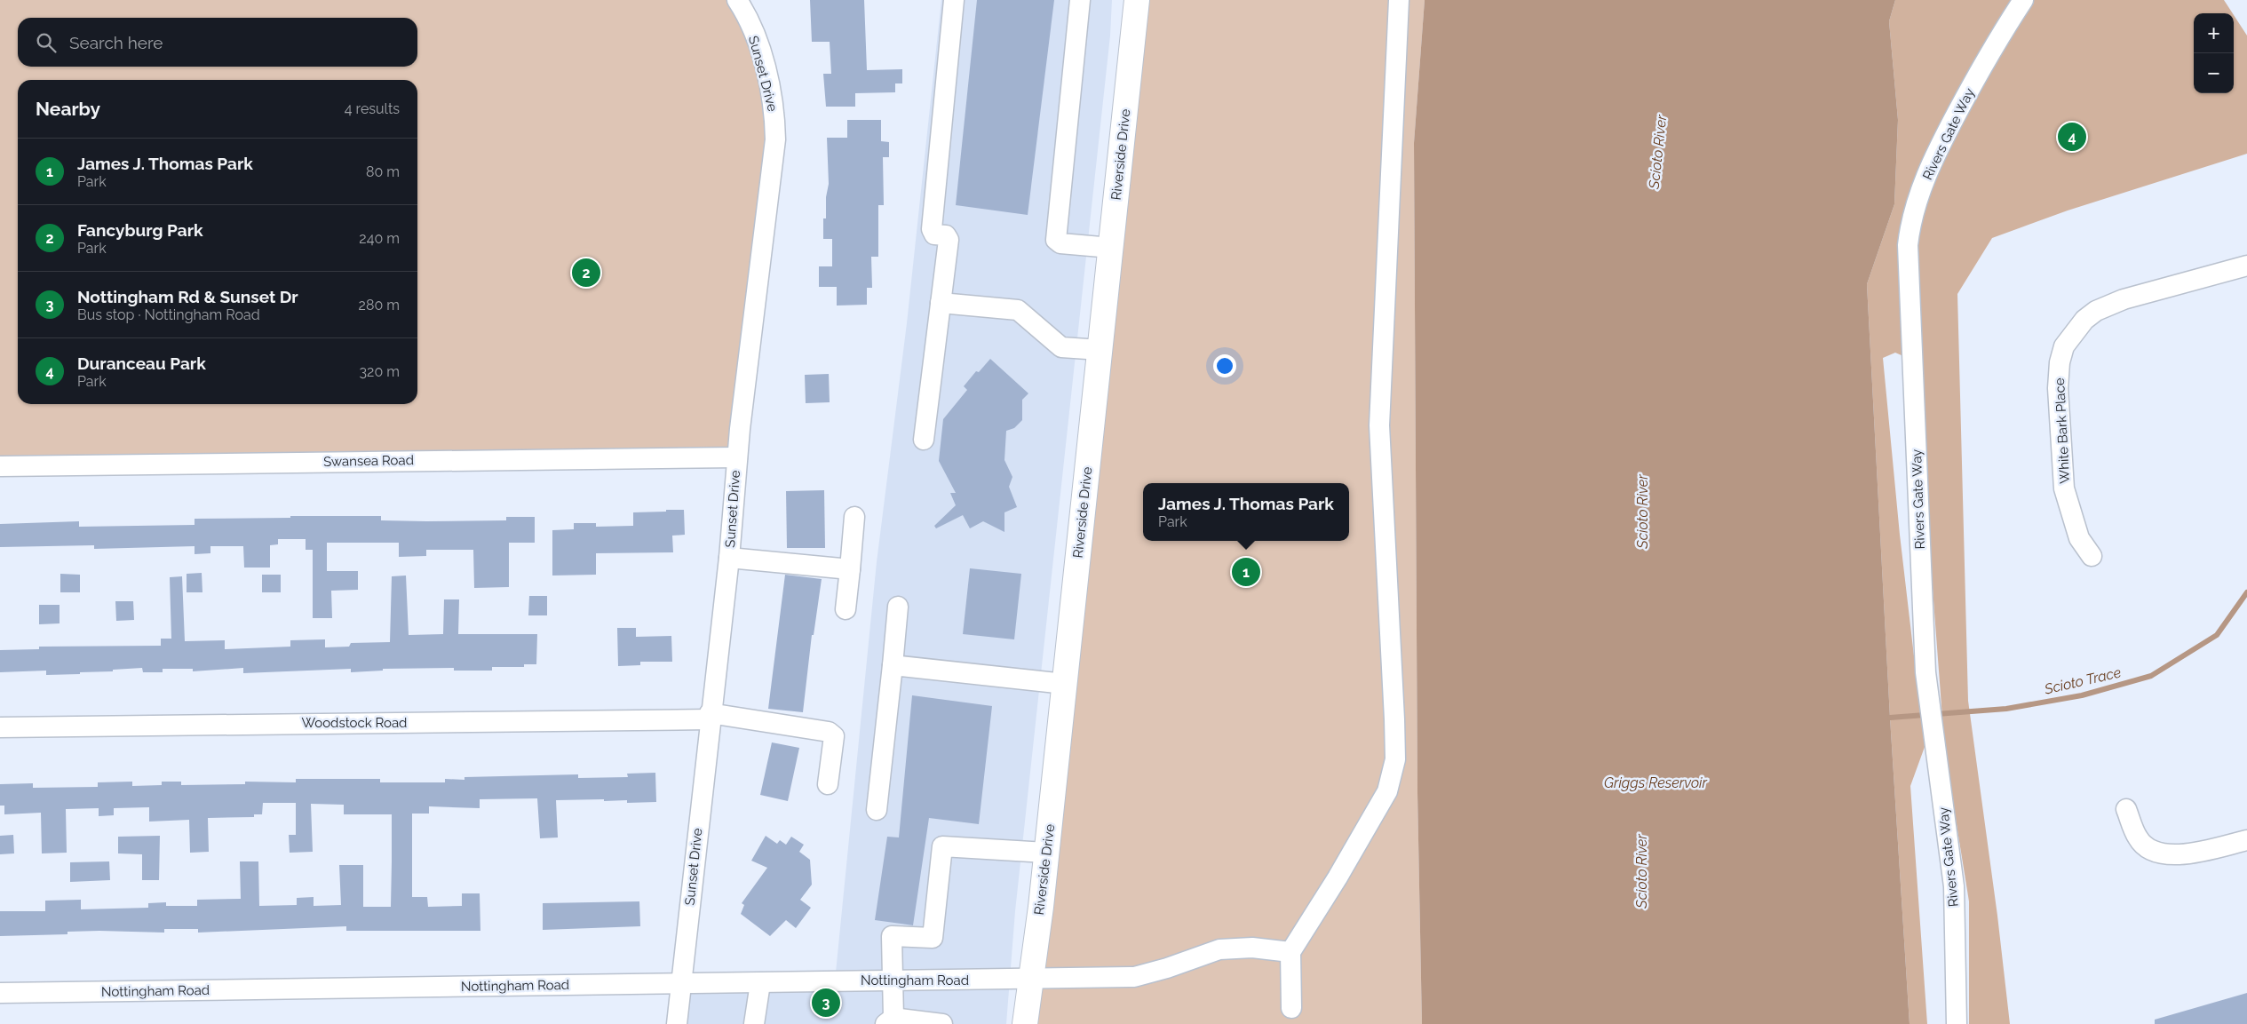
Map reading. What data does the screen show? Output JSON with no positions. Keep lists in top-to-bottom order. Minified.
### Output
{"streets":{"main road":["Riverside Drive"],"street":["Sunset Drive","Rivers Gate Way","White Bark Place","Swansea Road","Woodstock Road","Nottingham Road"]},"crossings":[["Sunset Drive","Swansea Road"],["Sunset Drive","Woodstock Road"],["Sunset Drive","Nottingham Road"],["Riverside Drive","Nottingham Road"]],"water":["Scioto River","Scioto Trace","Griggs Reservoir"],"page":{"map_buttons":["+","−"],"search":"Search here","heading":["Nearby","4 results"],"pins":["4","2","1","3"],"list":[{"mark":"1","name":"James J. Thomas Park","note":"Park","value":"80 m"},{"mark":"2","name":"Fancyburg Park","note":"Park","value":"240 m"},{"mark":"3","name":"Nottingham Rd & Sunset Dr","note":"Bus stop · Nottingham Road","value":"280 m"},{"mark":"4","name":"Duranceau Park","note":"Park","value":"320 m"}],"popup":["James J. Thomas Park","Park"]}}
